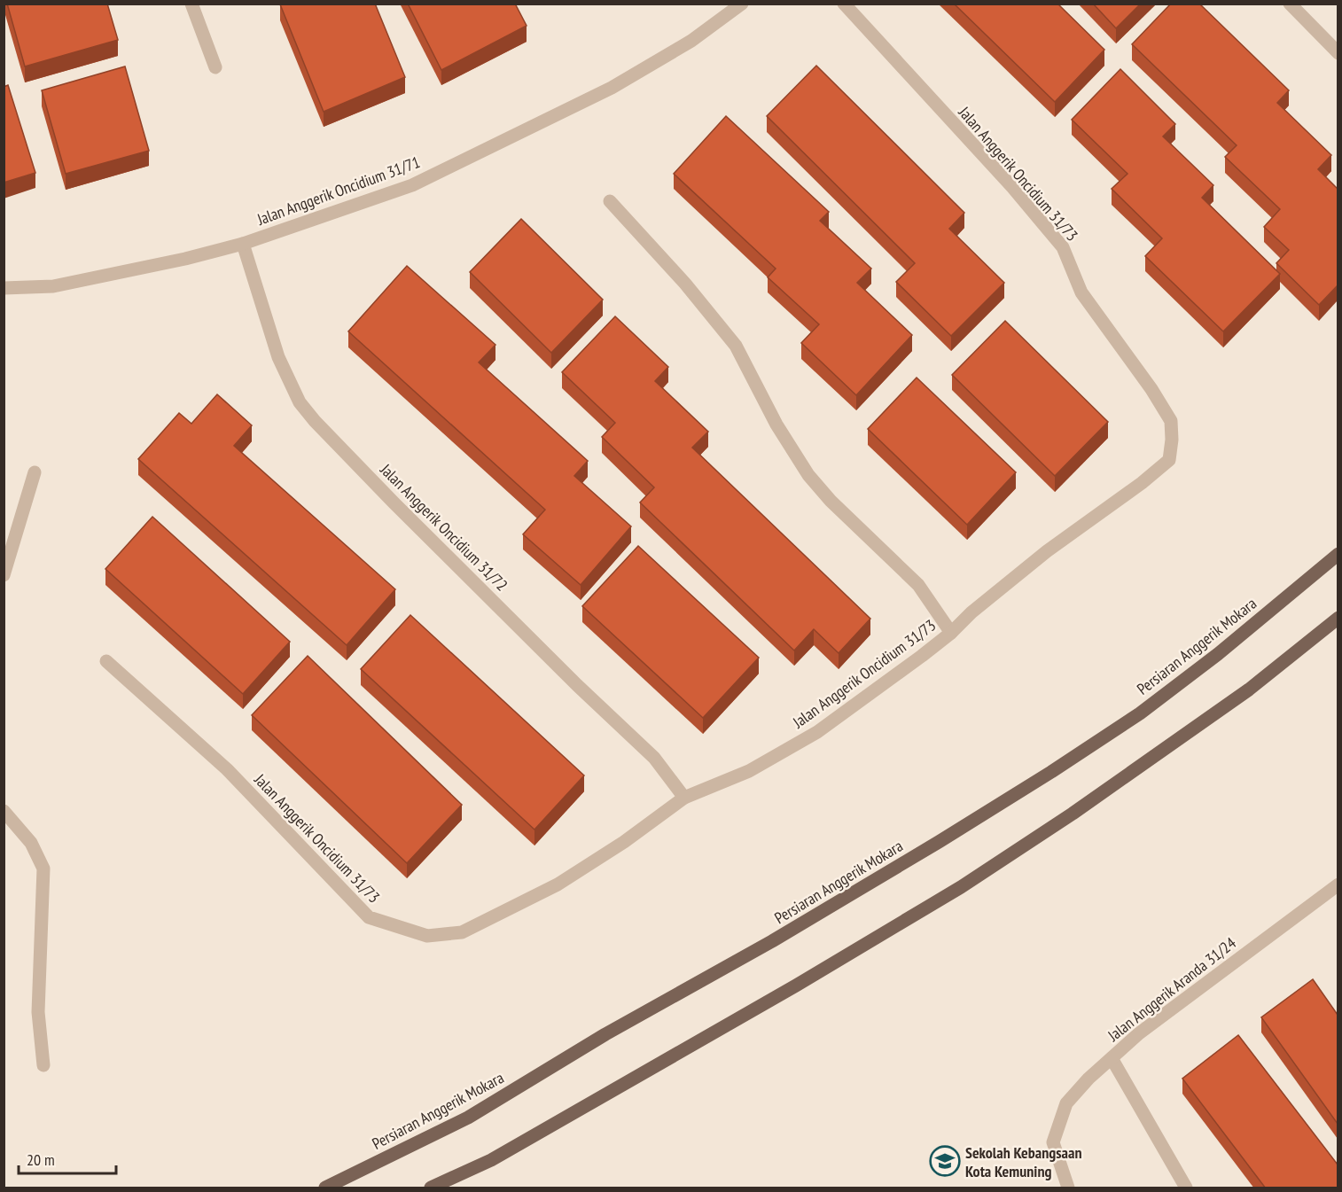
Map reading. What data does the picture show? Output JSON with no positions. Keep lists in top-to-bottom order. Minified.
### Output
{"streets":{"main road":["Persiaran Anggerik Mokara"],"street":["Jalan Anggerik Oncidium 31/73","Jalan Anggerik Oncidium 31/71","Jalan Anggerik Oncidium 31/72","Jalan Anggerik Aranda 31/24"]},"crossings":[["Jalan Anggerik Oncidium 31/73","Jalan Anggerik Oncidium 31/72"],["Jalan Anggerik Oncidium 31/71","Jalan Anggerik Oncidium 31/72"]],"places":{"school or university":["Sekolah Kebangsaan Kota Kemuning"]},"scale_bar":"20 m"}
